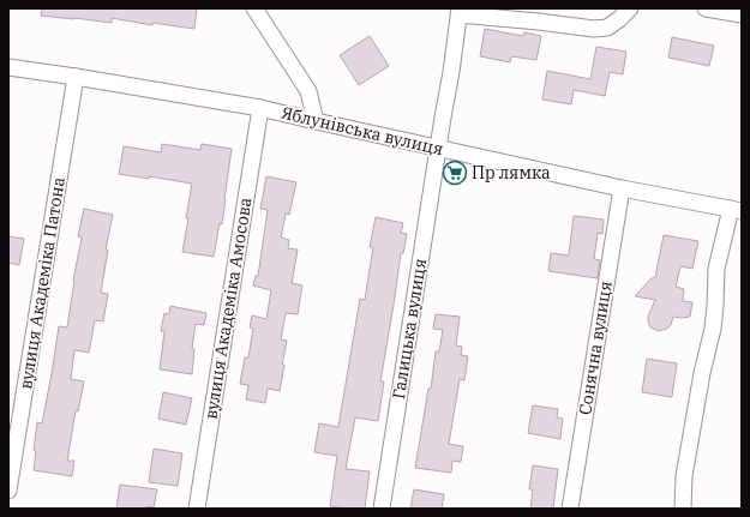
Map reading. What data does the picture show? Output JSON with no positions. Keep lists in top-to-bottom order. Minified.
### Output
{"streets":{"street":["Яблунівська вулиця","вулиця Академіка Патона","вулиця Академіка Амосова","Галицька вулиця","Сонячна вулиця"]},"crossings":[["Яблунівська вулиця","вулиця Академіка Патона"],["Яблунівська вулиця","вулиця Академіка Амосова"],["Яблунівська вулиця","Галицька вулиця"],["Яблунівська вулиця","Сонячна вулиця"]],"places":{"supermarket":["Пр лямка"]}}
